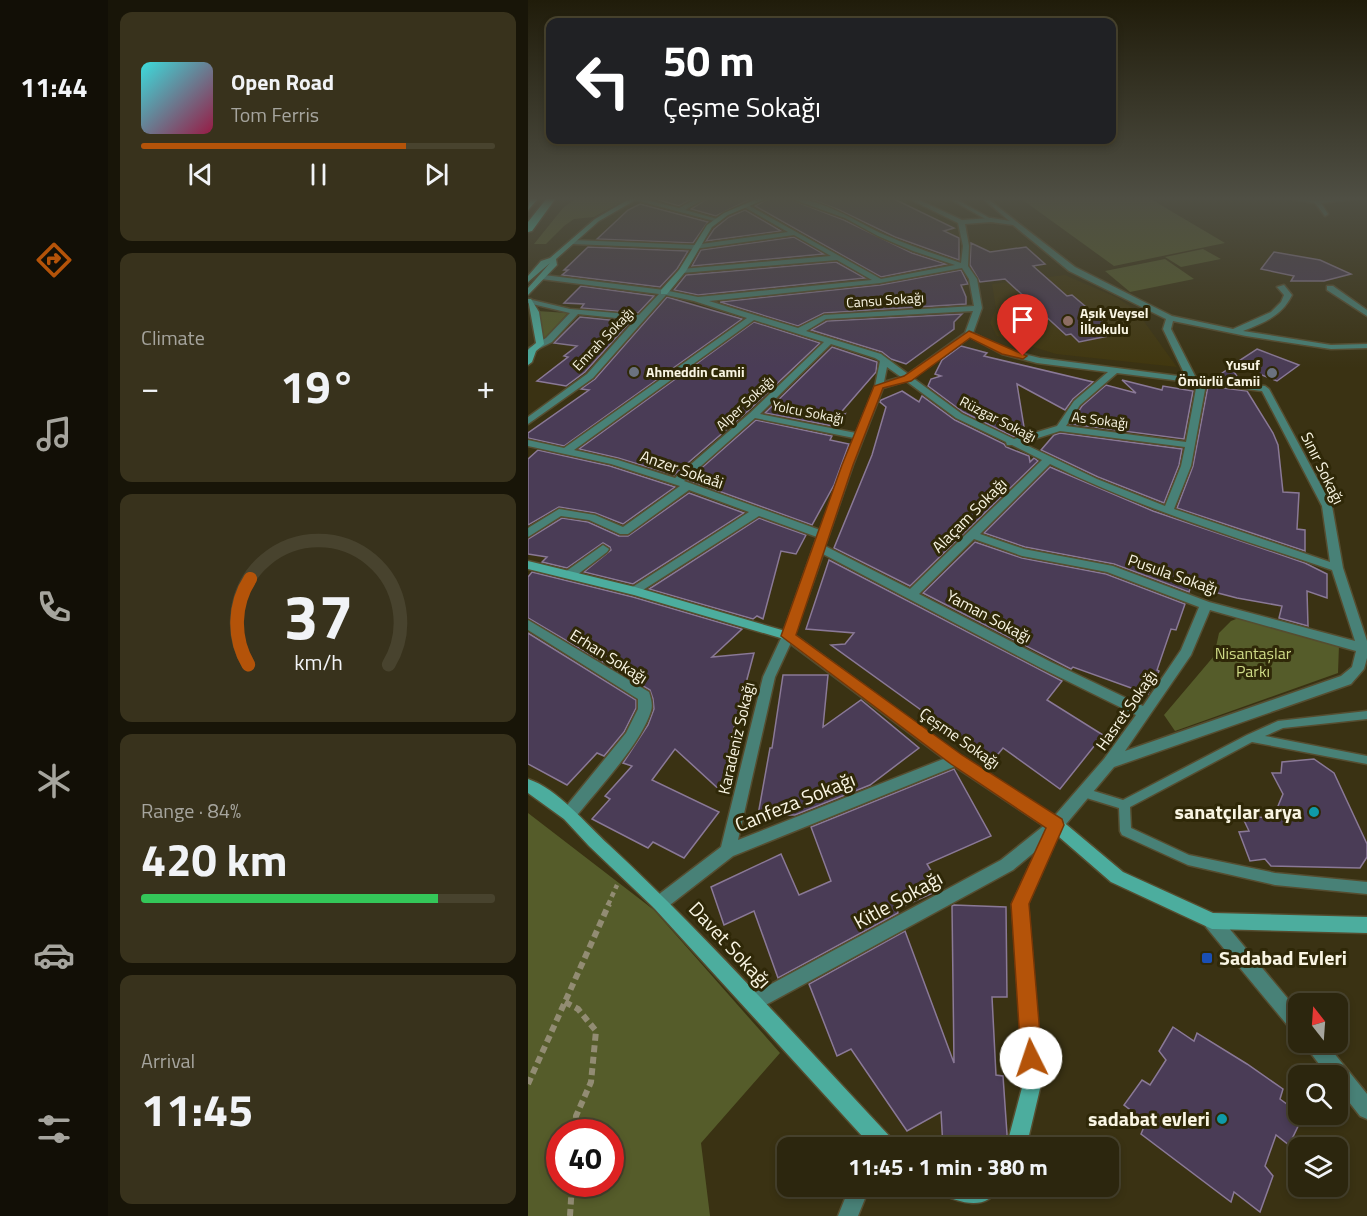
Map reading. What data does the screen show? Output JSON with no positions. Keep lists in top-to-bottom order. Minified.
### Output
{"streets":{"street":["Cansu Sokağı","Emrah Sokağı","Alper Sokağı","Yolcu Sokağı","Rüzgar Sokağı","As Sokağı","Sınır Sokağı","Anzer Sokaåi","Alaçam Sokağı","Pusula Sokağı","Yaman Sokağı","Erhan Sokağı","Hasret Sokağı","Karadeniz Sokağı","Çeşme Sokağı","Canfeza Sokağı","Kitle Sokağı","Davet Sokağı"]},"crossings":[["Cansu Sokağı","Rüzgar Sokağı"],["Emrah Sokağı","Rüzgar Sokağı"],["Alper Sokağı","Yolcu Sokağı"],["Alper Sokağı","Rüzgar Sokağı"],["Alper Sokağı","Anzer Sokaåi"],["Yolcu Sokağı","Karadeniz Sokağı"],["Rüzgar Sokağı","As Sokağı"],["Rüzgar Sokağı","Sınır Sokağı"],["Rüzgar Sokağı","Alaçam Sokağı"],["Rüzgar Sokağı","Karadeniz Sokağı"],["Sınır Sokağı","Pusula Sokağı"],["Anzer Sokaåi","Yaman Sokağı"],["Anzer Sokaåi","Karadeniz Sokağı"],["Alaçam Sokağı","Pusula Sokağı"],["Alaçam Sokağı","Yaman Sokağı"],["Pusula Sokağı","Hasret Sokağı"],["Yaman Sokağı","Hasret Sokağı"],["Yaman Sokağı","Karadeniz Sokağı"],["Erhan Sokağı","Davet Sokağı"],["Hasret Sokağı","Çeşme Sokağı"],["Hasret Sokağı","Kitle Sokağı"],["Karadeniz Sokağı","Çeşme Sokağı"],["Karadeniz Sokağı","Canfeza Sokağı"],["Çeşme Sokağı","Canfeza Sokağı"],["Çeşme Sokağı","Kitle Sokağı"],["Canfeza Sokağı","Davet Sokağı"],["Kitle Sokağı","Davet Sokağı"]],"parks":["Nisantaşlar Parkı"],"places":{"other":["Aşık Veysel İlkokulu","Ahmeddin Camii","Yusuf Ömürlü Camii","sanatçılar arya","sadabat evleri"],"transit":["Sadabad Evleri"]},"north":"top","page":{"tabs":"11:44","turn":["50 m","Çeşme Sokağı"],"song":["Open Road","Tom Ferris"],"tile":["Climate",["Range · 84%","420 km"],["Arrival","11:45"]],"heat":["−","19°","+"],"limit":"40","trip":"11:45 · 1 min · 380 m","gauge":["37","km/h"]}}
